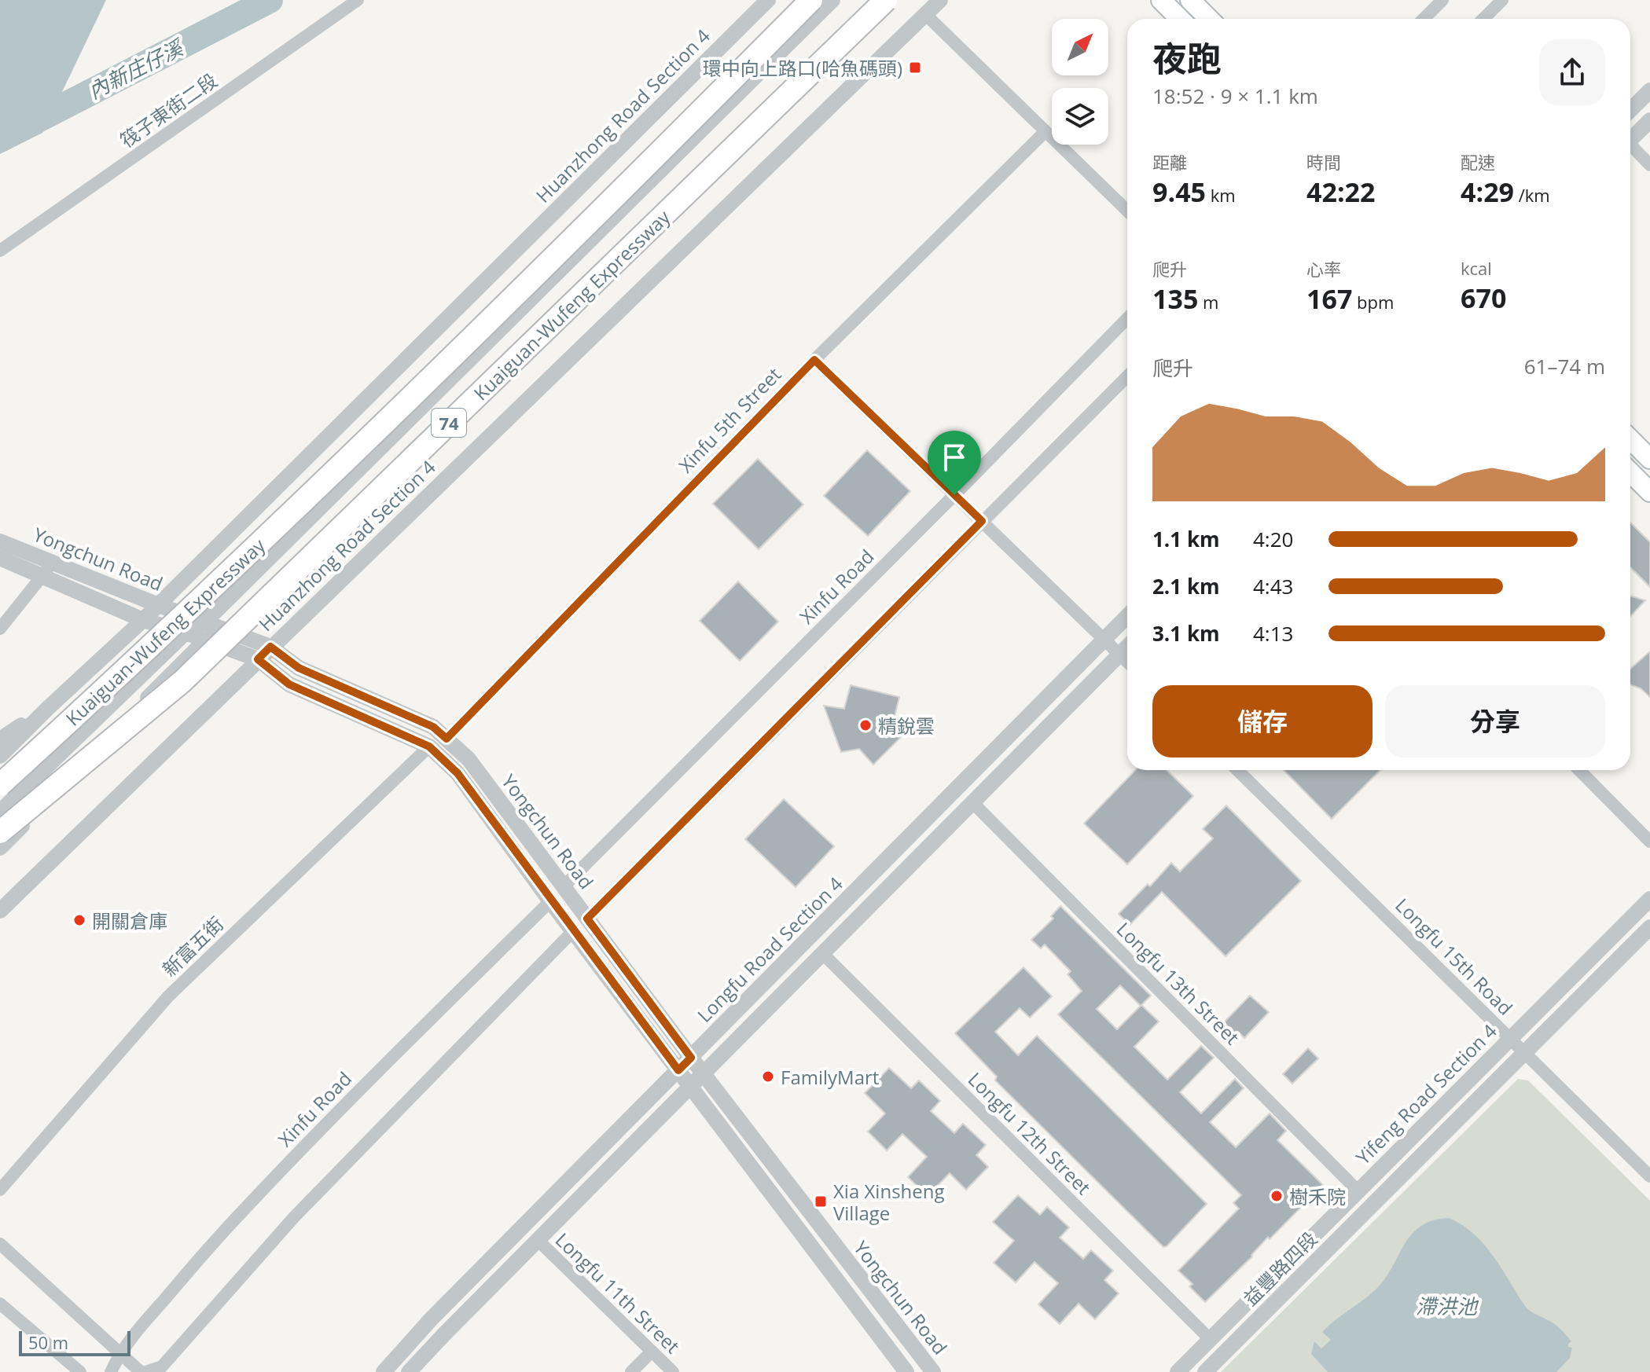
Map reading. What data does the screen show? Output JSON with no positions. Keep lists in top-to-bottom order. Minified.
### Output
{"streets":{"highway":["Kuaiguan-Wufeng Expressway","74"],"street":["筏子東街二段","Huanzhong Road Section 4","Xinfu 5th Street","Yongchun Road","Xinfu Road","新富五街","Longfu Road Section 4","Longfu 15th Road","Longfu 13th Street","Yifeng Road Section 4","Longfu 12th Street","益豐路四段","Longfu 11th Street"]},"crossings":[["Huanzhong Road Section 4","Yongchun Road"],["Xinfu 5th Street","Yongchun Road"],["Yongchun Road","Xinfu Road"],["Yongchun Road","新富五街"],["Yongchun Road","Longfu Road Section 4"],["Longfu 15th Road","Yifeng Road Section 4"],["Longfu 15th Road","益豐路四段"],["Longfu 13th Street","Yifeng Road Section 4"],["Yifeng Road Section 4","Longfu 12th Street"]],"water":["內新庄仔溪","滯洪池"],"places":{"transit":["環中向上路口(哈魚碼頭)","Xia Xinsheng Village"],"other":["精銳雲","開關倉庫","FamilyMart","樹禾院"]},"scale_bar":"50 m","north":"top right","page":{"heading":["夜跑","18:52 · 9 × 1.1 km"],"stats":[["距離","9.45 km"],["時間","42:22"],["配速","4:29 /km"],["爬升","135 m"],["心率","167 bpm"],["kcal","670"]],"chart":["爬升","61–74 m"],"list":[{"name":"1.1 km","note":"4:20"},{"name":"2.1 km","note":"4:43"},{"name":"3.1 km","note":"4:13"}],"buttons":["儲存","分享"],"scale":"50 m"}}
